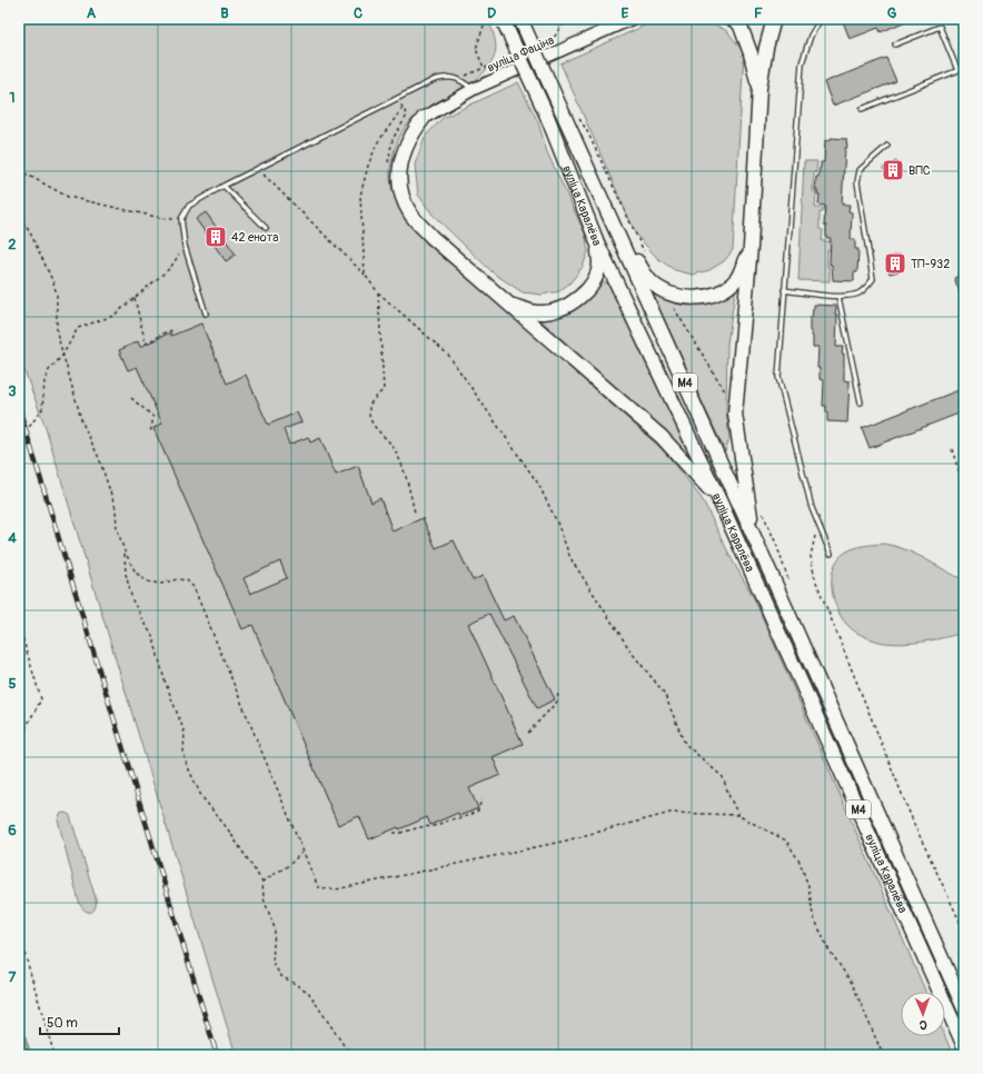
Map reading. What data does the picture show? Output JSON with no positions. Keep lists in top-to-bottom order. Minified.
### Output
{"streets":{"main road":["вуліца Фаціна","вуліца Каралёва","М4"]},"places":{"building":["ВПС","42 енота","ТП-932"]},"scale_bar":"50 m","north":"bottom","grid":{"columns":["A","B","C","D","E","F","G"],"rows":["1","2","3","4","5","6","7"]}}
